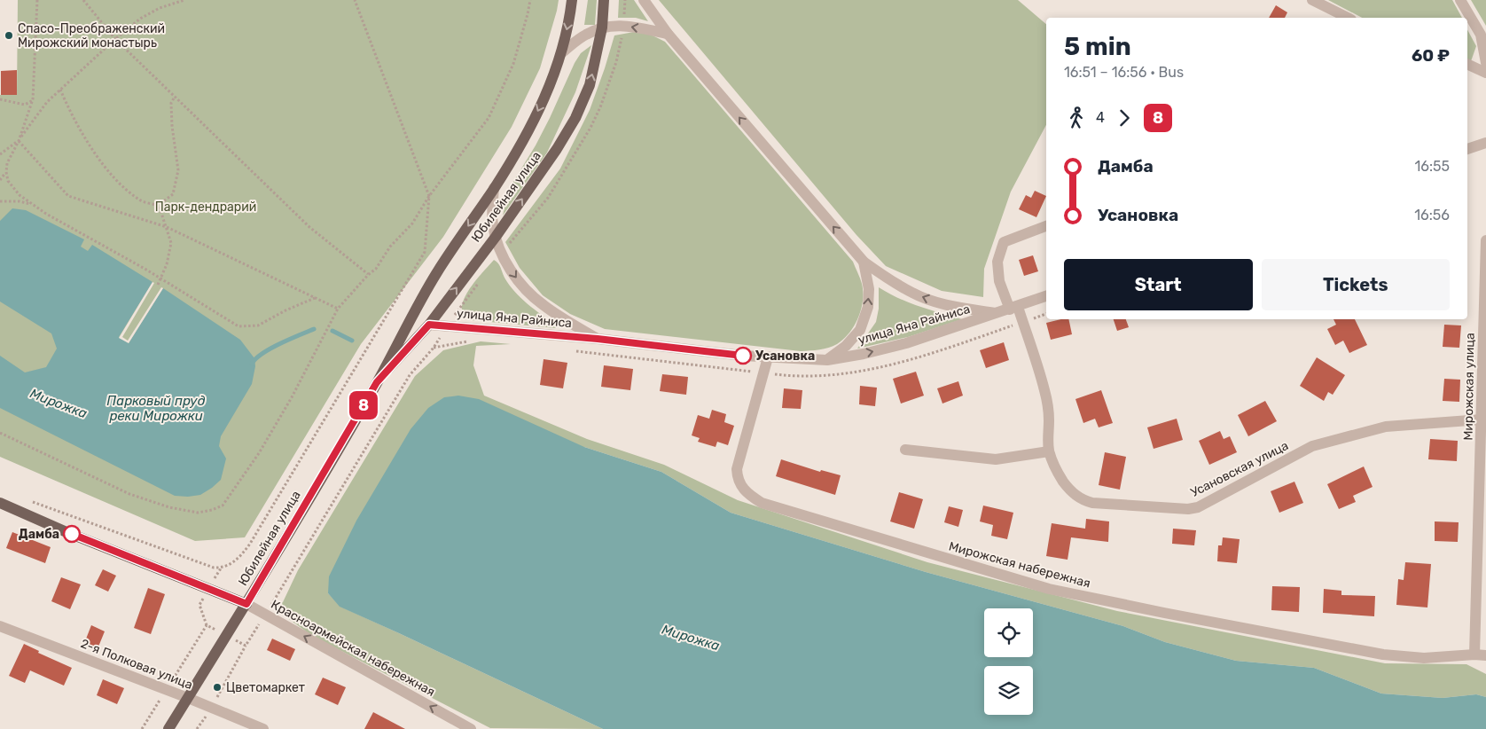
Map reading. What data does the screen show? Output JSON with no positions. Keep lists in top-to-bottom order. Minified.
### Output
{"streets":{"main road":["Юбилейная улица","Красноармейская набережная"],"street":["улица Яна Райниса","Мирожская улица","Усановская улица","Мирожская набережная","2-я Полковая улица"]},"crossings":[["Юбилейная улица","улица Яна Райниса"],["Юбилейная улица","Красноармейская набережная"],["Юбилейная улица","2-я Полковая улица"],["улица Яна Райниса","Усановская улица"],["улица Яна Райниса","Мирожская набережная"],["Мирожская улица","Усановская улица"],["Мирожская улица","Мирожская набережная"]],"one_way":["Красноармейская набережная"],"water":["Парковый пруд реки Мирожки","Мирожка"],"parks":["Парк-дендрарий"],"places":["Спасо-Преображенский Мирожский монастырь","Усановка","Дамба","Цветомаркет"],"lines":["bus line 8"],"page":{"on_map":"8","heading":["5 min","16:51 – 16:56 · Bus","60 ₽"],"legs":["4","8"],"list":[{"name":"Дамба","value":"16:55"},{"name":"Усановка","value":"16:56"}],"buttons":["Start","Tickets"]}}
